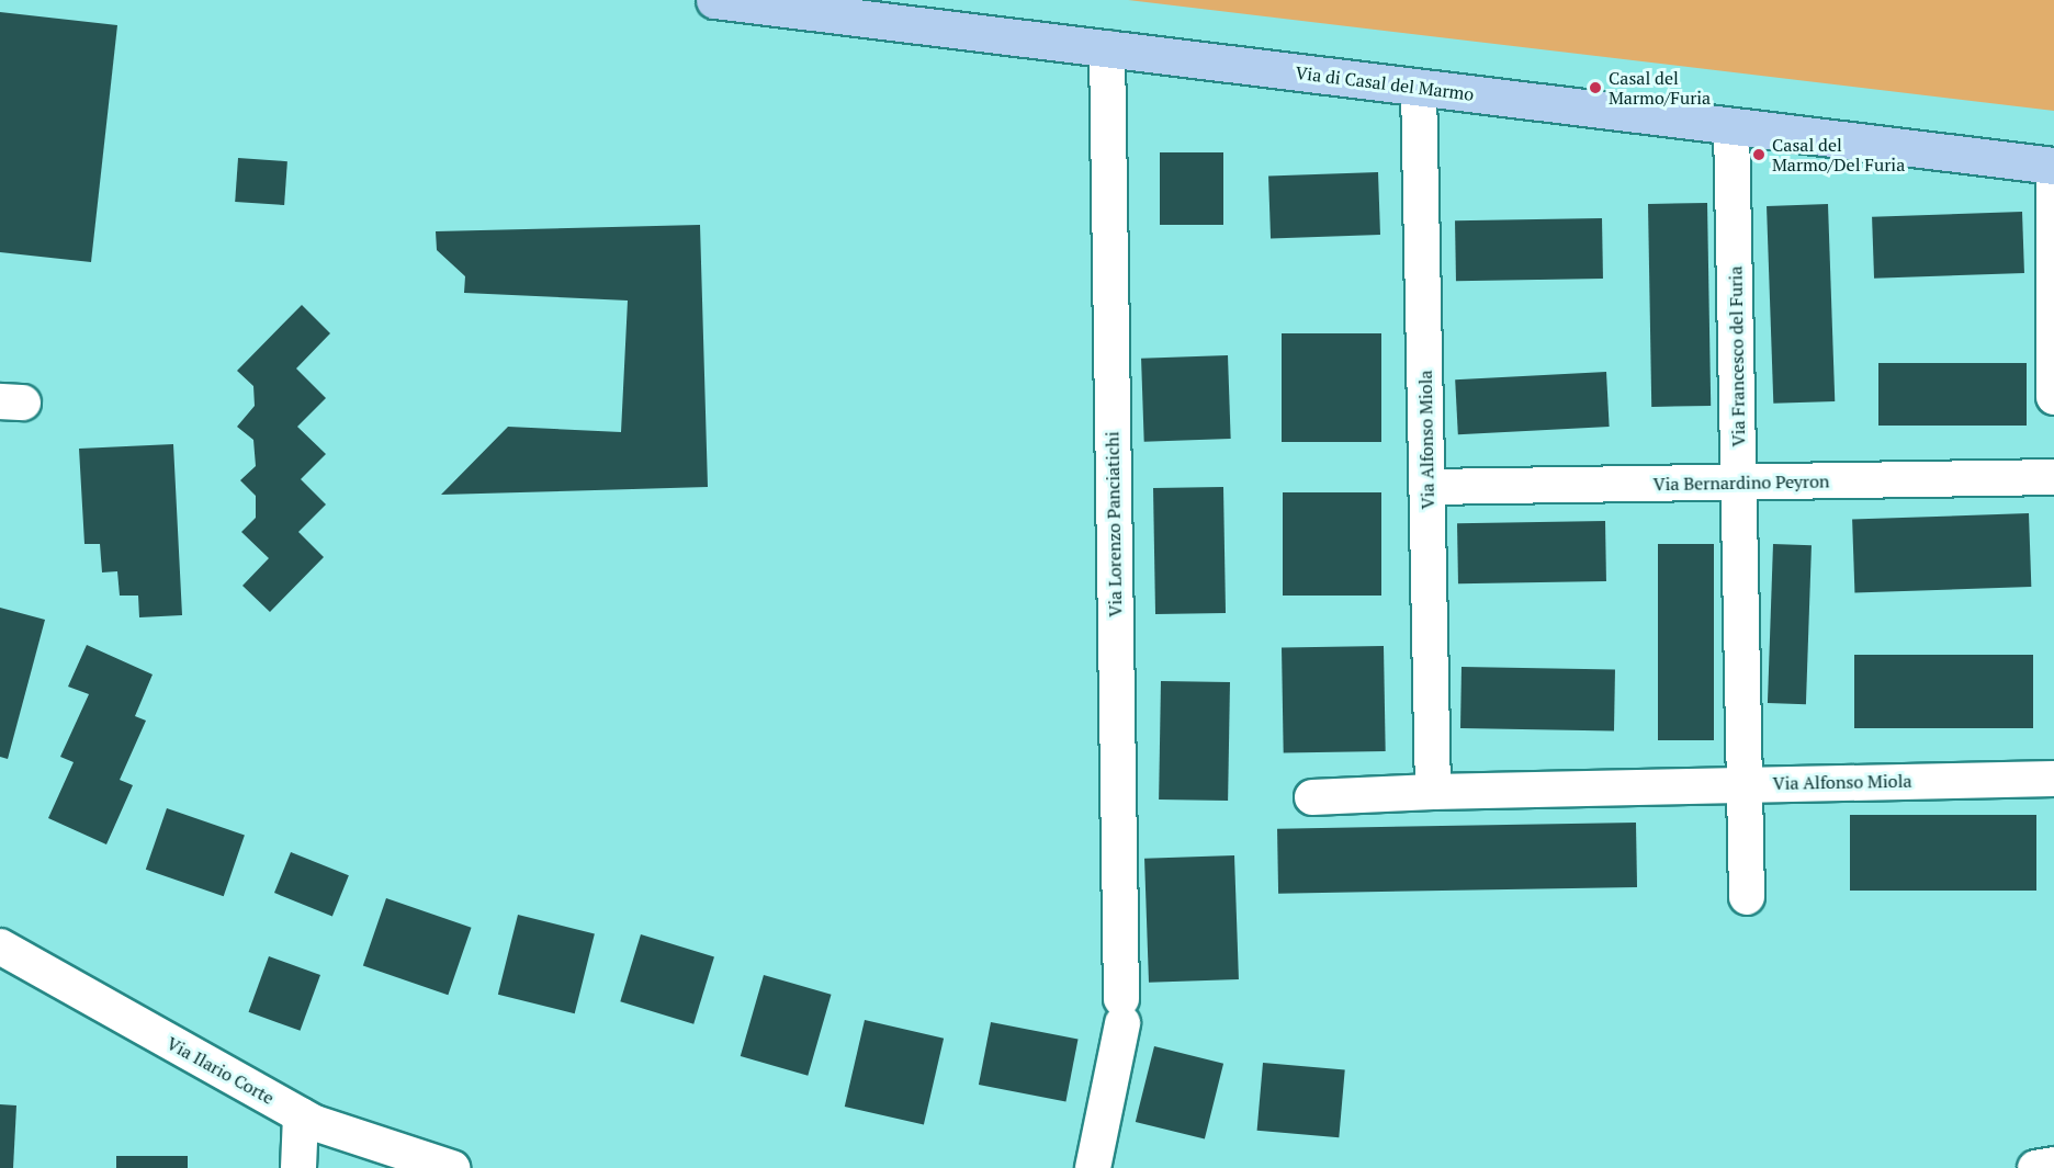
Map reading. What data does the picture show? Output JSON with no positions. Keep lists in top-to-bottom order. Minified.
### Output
{"streets":{"main road":["Via di Casal del Marmo"],"street":["Via Francesco del Furia","Via Alfonso Miola","Via Bernardino Peyron","Via Lorenzo Panciatichi","Via Ilario Corte"]},"crossings":[["Via di Casal del Marmo","Via Francesco del Furia"],["Via di Casal del Marmo","Via Alfonso Miola"],["Via di Casal del Marmo","Via Lorenzo Panciatichi"],["Via Francesco del Furia","Via Alfonso Miola"],["Via Francesco del Furia","Via Bernardino Peyron"],["Via Alfonso Miola","Via Bernardino Peyron"]],"places":["Casal del Marmo/Furia","Casal del Marmo/Del Furia"]}
